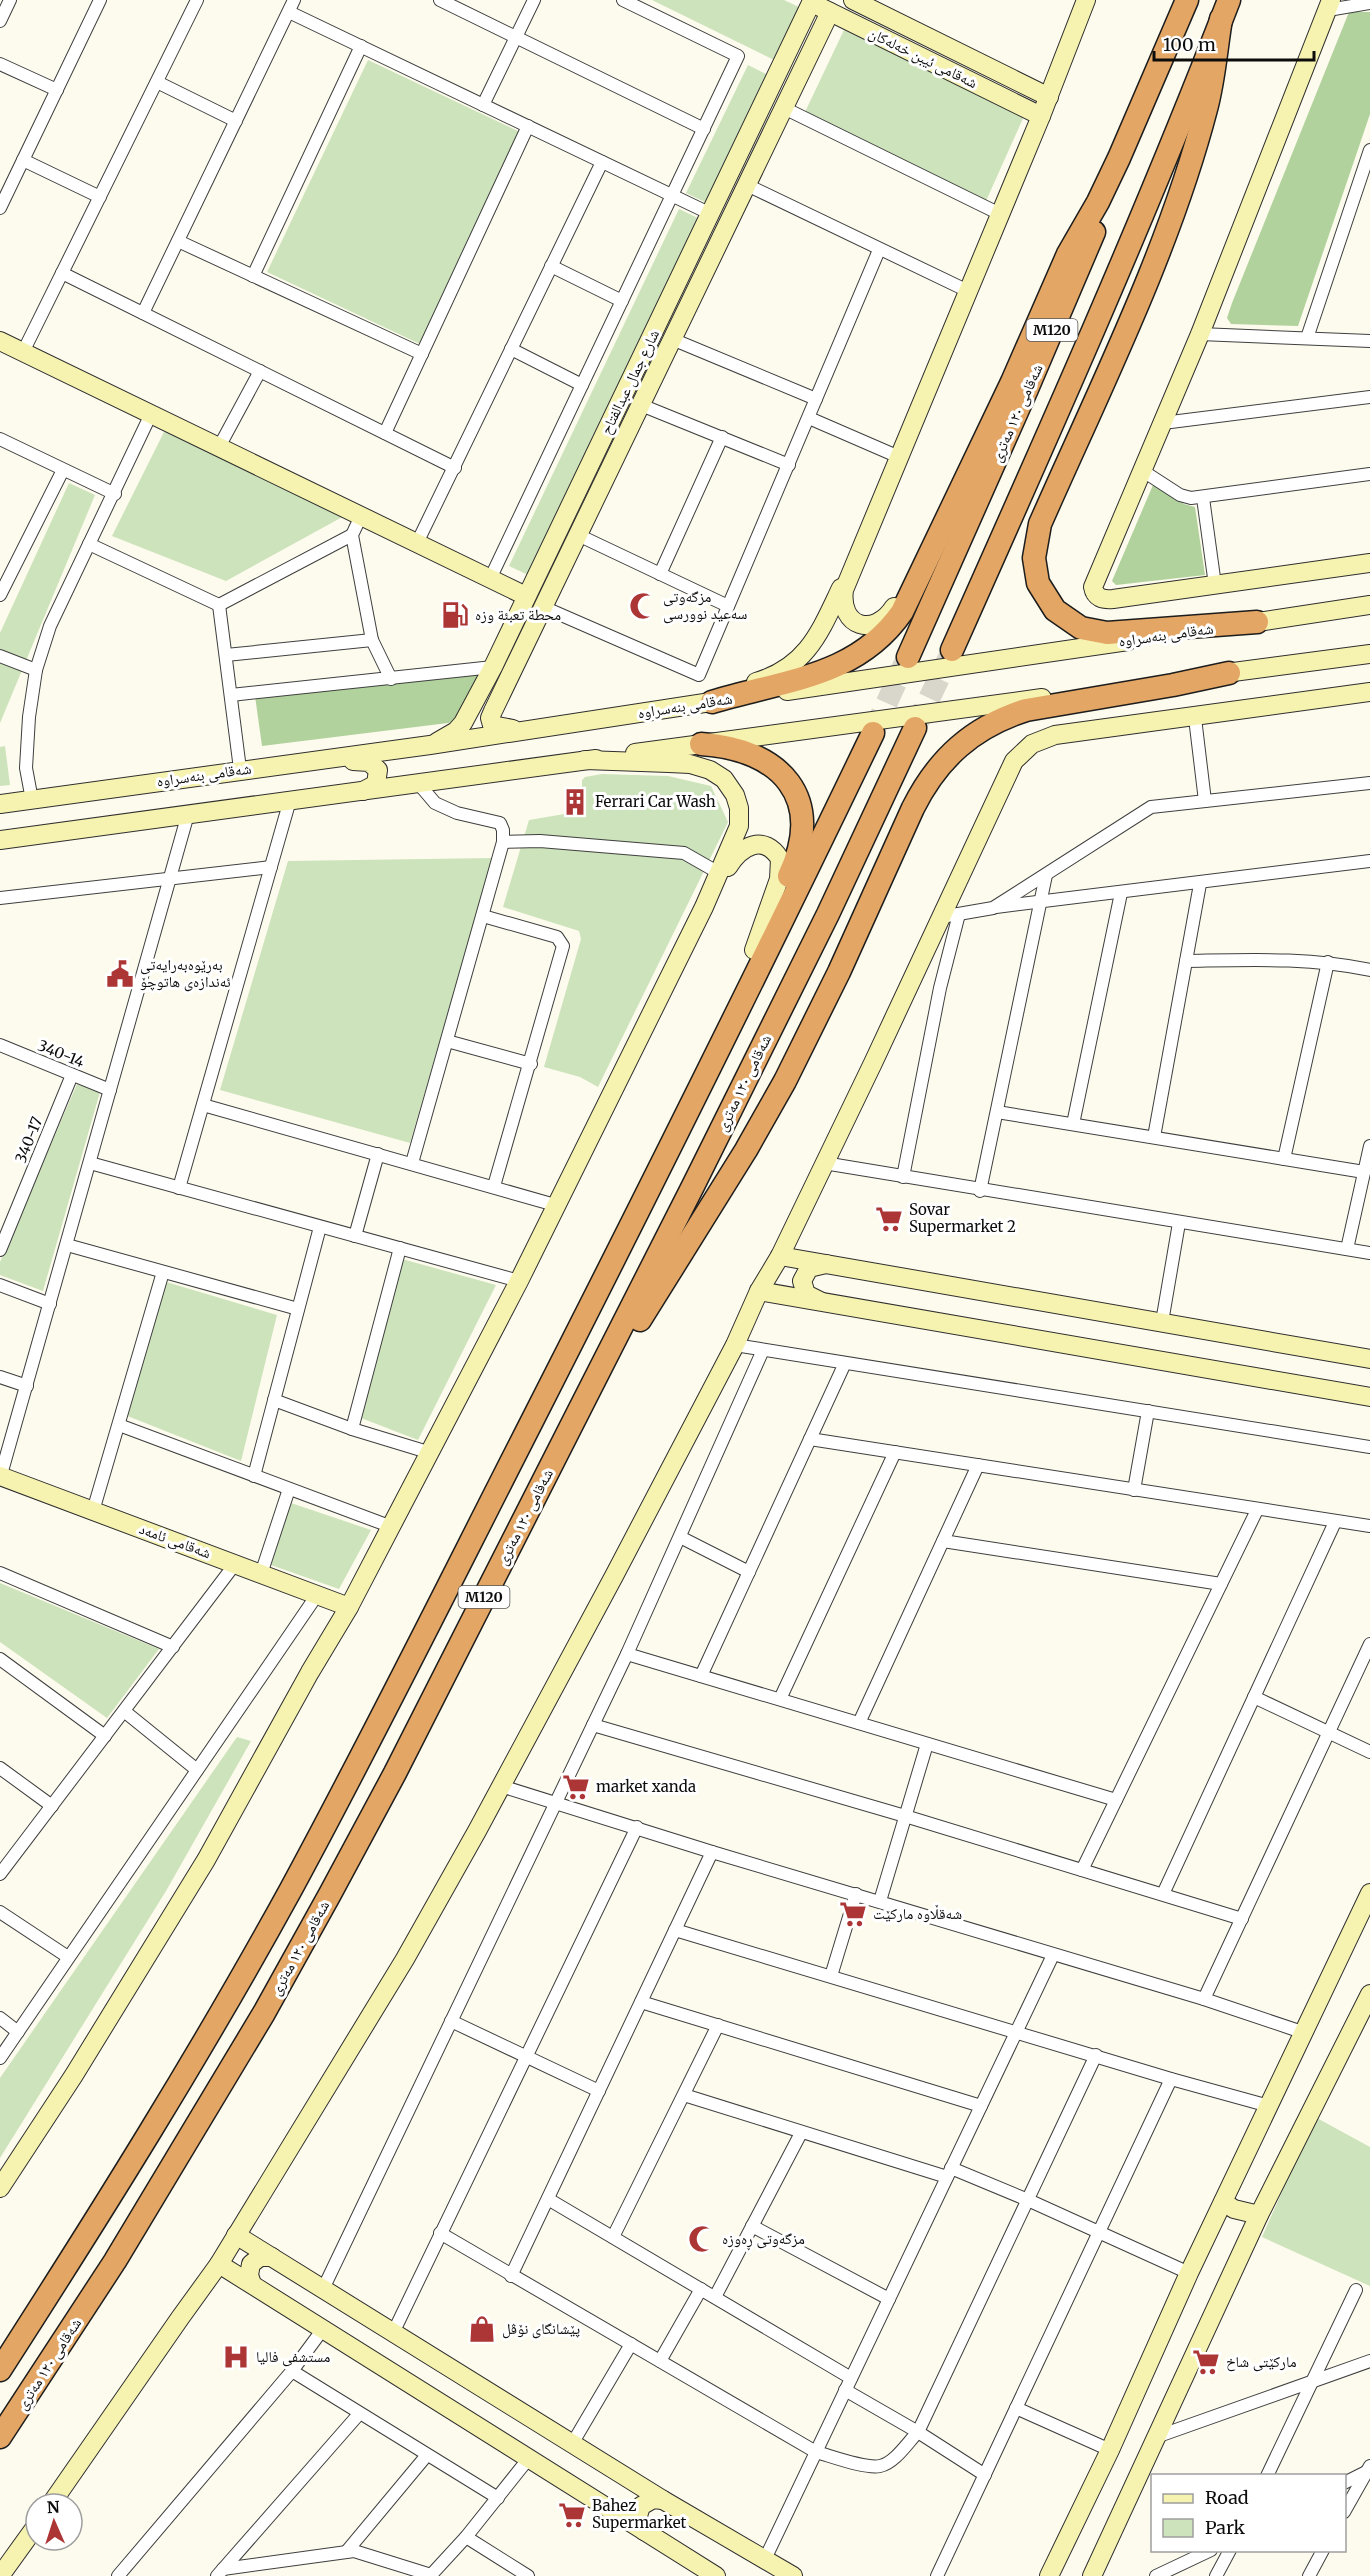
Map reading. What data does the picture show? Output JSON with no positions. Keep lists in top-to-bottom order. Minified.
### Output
{"streets":{"highway":["M120","شەقامی ١٢٠ مەتری"],"street":["شەقامی ئیبن خەلەکان","شارع جمال عبدالفتاح","شەقامی بنەسراوە","340-14","340-17","شەقامی ئامەد"]},"crossings":[["شەقامی ئیبن خەلەکان","شارع جمال عبدالفتاح"],["شارع جمال عبدالفتاح","شەقامی بنەسراوە"],["340-14","340-17"]],"places":{"mosque":["مزگەوتی سەعید نوورسی","مزگەوتی ڕەوزە"],"fuel station":["محطة تعبئة وزه"],"building":["Ferrari Car Wash"],"public building":["بەڕێوەبەرایەتی ئەندازەی هاتوچۆ"],"supermarket":["Sovar Supermarket 2","market xanda","شەقڵاوە مارکێت","مارکێتی شاخ","Bahez Supermarket"],"shop":["پێشانگای نۆڤل"],"hospital":["مستشفى فاليا"]},"legend":["Road","Park"],"scale_bar":"100 m","north":"top"}
